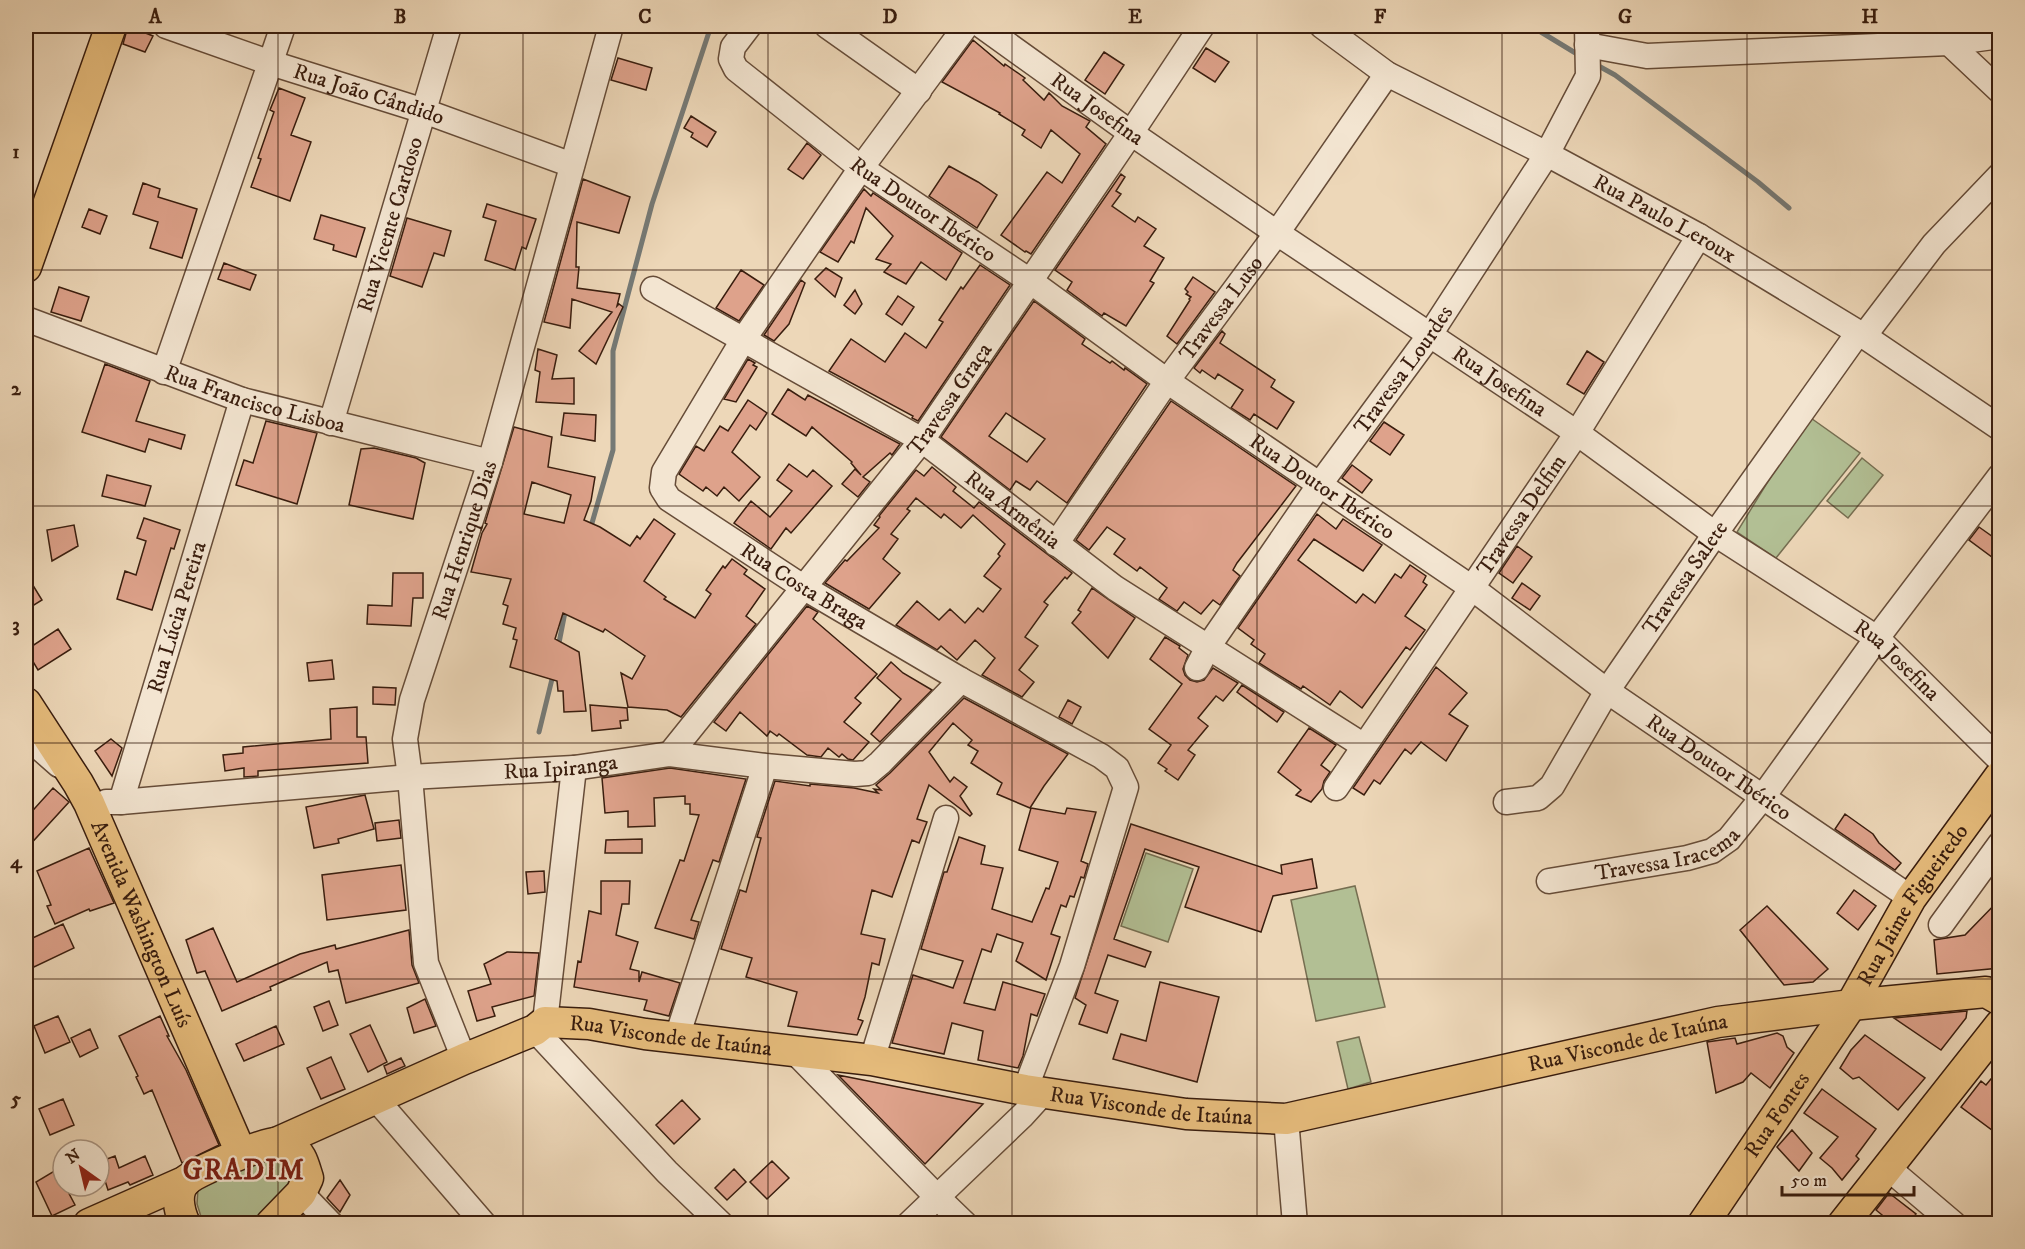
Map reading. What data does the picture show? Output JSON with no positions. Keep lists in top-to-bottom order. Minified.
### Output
{"streets":{"main road":["Rua Jaime Figueiredo","Avenida Washington Luís","Rua Visconde de Itaúna","Rua Fontes"],"street":["Rua João Cândido","Rua Josefina","Rua Doutor Ibérico","Rua Paulo Leroux","Rua Vicente Cardoso","Travessa Luso","Travessa Lourdes","Rua Francisco Lisboa","Travessa Graça","Rua Armênia","Travessa Delfim","Rua Henrique Dias","Travessa Salete","Rua Costa Braga","Rua Lúcia Pereira","Rua Ipiranga","Travessa Iracema"]},"crossings":[["Rua João Cândido","Rua Vicente Cardoso"],["Rua João Cândido","Rua Henrique Dias"],["Rua Josefina","Travessa Luso"],["Rua Josefina","Travessa Lourdes"],["Rua Josefina","Travessa Graça"],["Rua Josefina","Travessa Delfim"],["Rua Josefina","Travessa Salete"],["Rua Josefina","Travessa Iracema"],["Rua Doutor Ibérico","Travessa Luso"],["Rua Doutor Ibérico","Travessa Lourdes"],["Rua Doutor Ibérico","Travessa Graça"],["Rua Doutor Ibérico","Travessa Delfim"],["Rua Doutor Ibérico","Travessa Salete"],["Rua Doutor Ibérico","Rua Costa Braga"],["Rua Doutor Ibérico","Travessa Iracema"],["Rua Doutor Ibérico","Rua Jaime Figueiredo"],["Rua Paulo Leroux","Travessa Luso"],["Rua Paulo Leroux","Travessa Lourdes"],["Rua Paulo Leroux","Travessa Delfim"],["Rua Paulo Leroux","Travessa Salete"],["Rua Vicente Cardoso","Rua Francisco Lisboa"],["Travessa Luso","Rua Armênia"],["Travessa Lourdes","Rua Armênia"],["Rua Francisco Lisboa","Rua Henrique Dias"],["Rua Francisco Lisboa","Rua Lúcia Pereira"],["Travessa Graça","Rua Armênia"],["Travessa Graça","Rua Costa Braga"],["Travessa Graça","Rua Ipiranga"],["Rua Armênia","Travessa Delfim"],["Rua Armênia","Rua Costa Braga"],["Rua Henrique Dias","Rua Ipiranga"],["Rua Henrique Dias","Rua Visconde de Itaúna"],["Rua Costa Braga","Rua Ipiranga"],["Rua Costa Braga","Rua Visconde de Itaúna"],["Rua Lúcia Pereira","Rua Ipiranga"],["Rua Jaime Figueiredo","Rua Visconde de Itaúna"],["Rua Jaime Figueiredo","Rua Fontes"],["Avenida Washington Luís","Rua Visconde de Itaúna"],["Rua Visconde de Itaúna","Rua Fontes"]],"districts":["GRADIM"],"scale_bar":"50 m","north":"top left","grid":{"columns":["A","B","C","D","E","F","G","H"],"rows":["1","2","3","4","5"]}}
